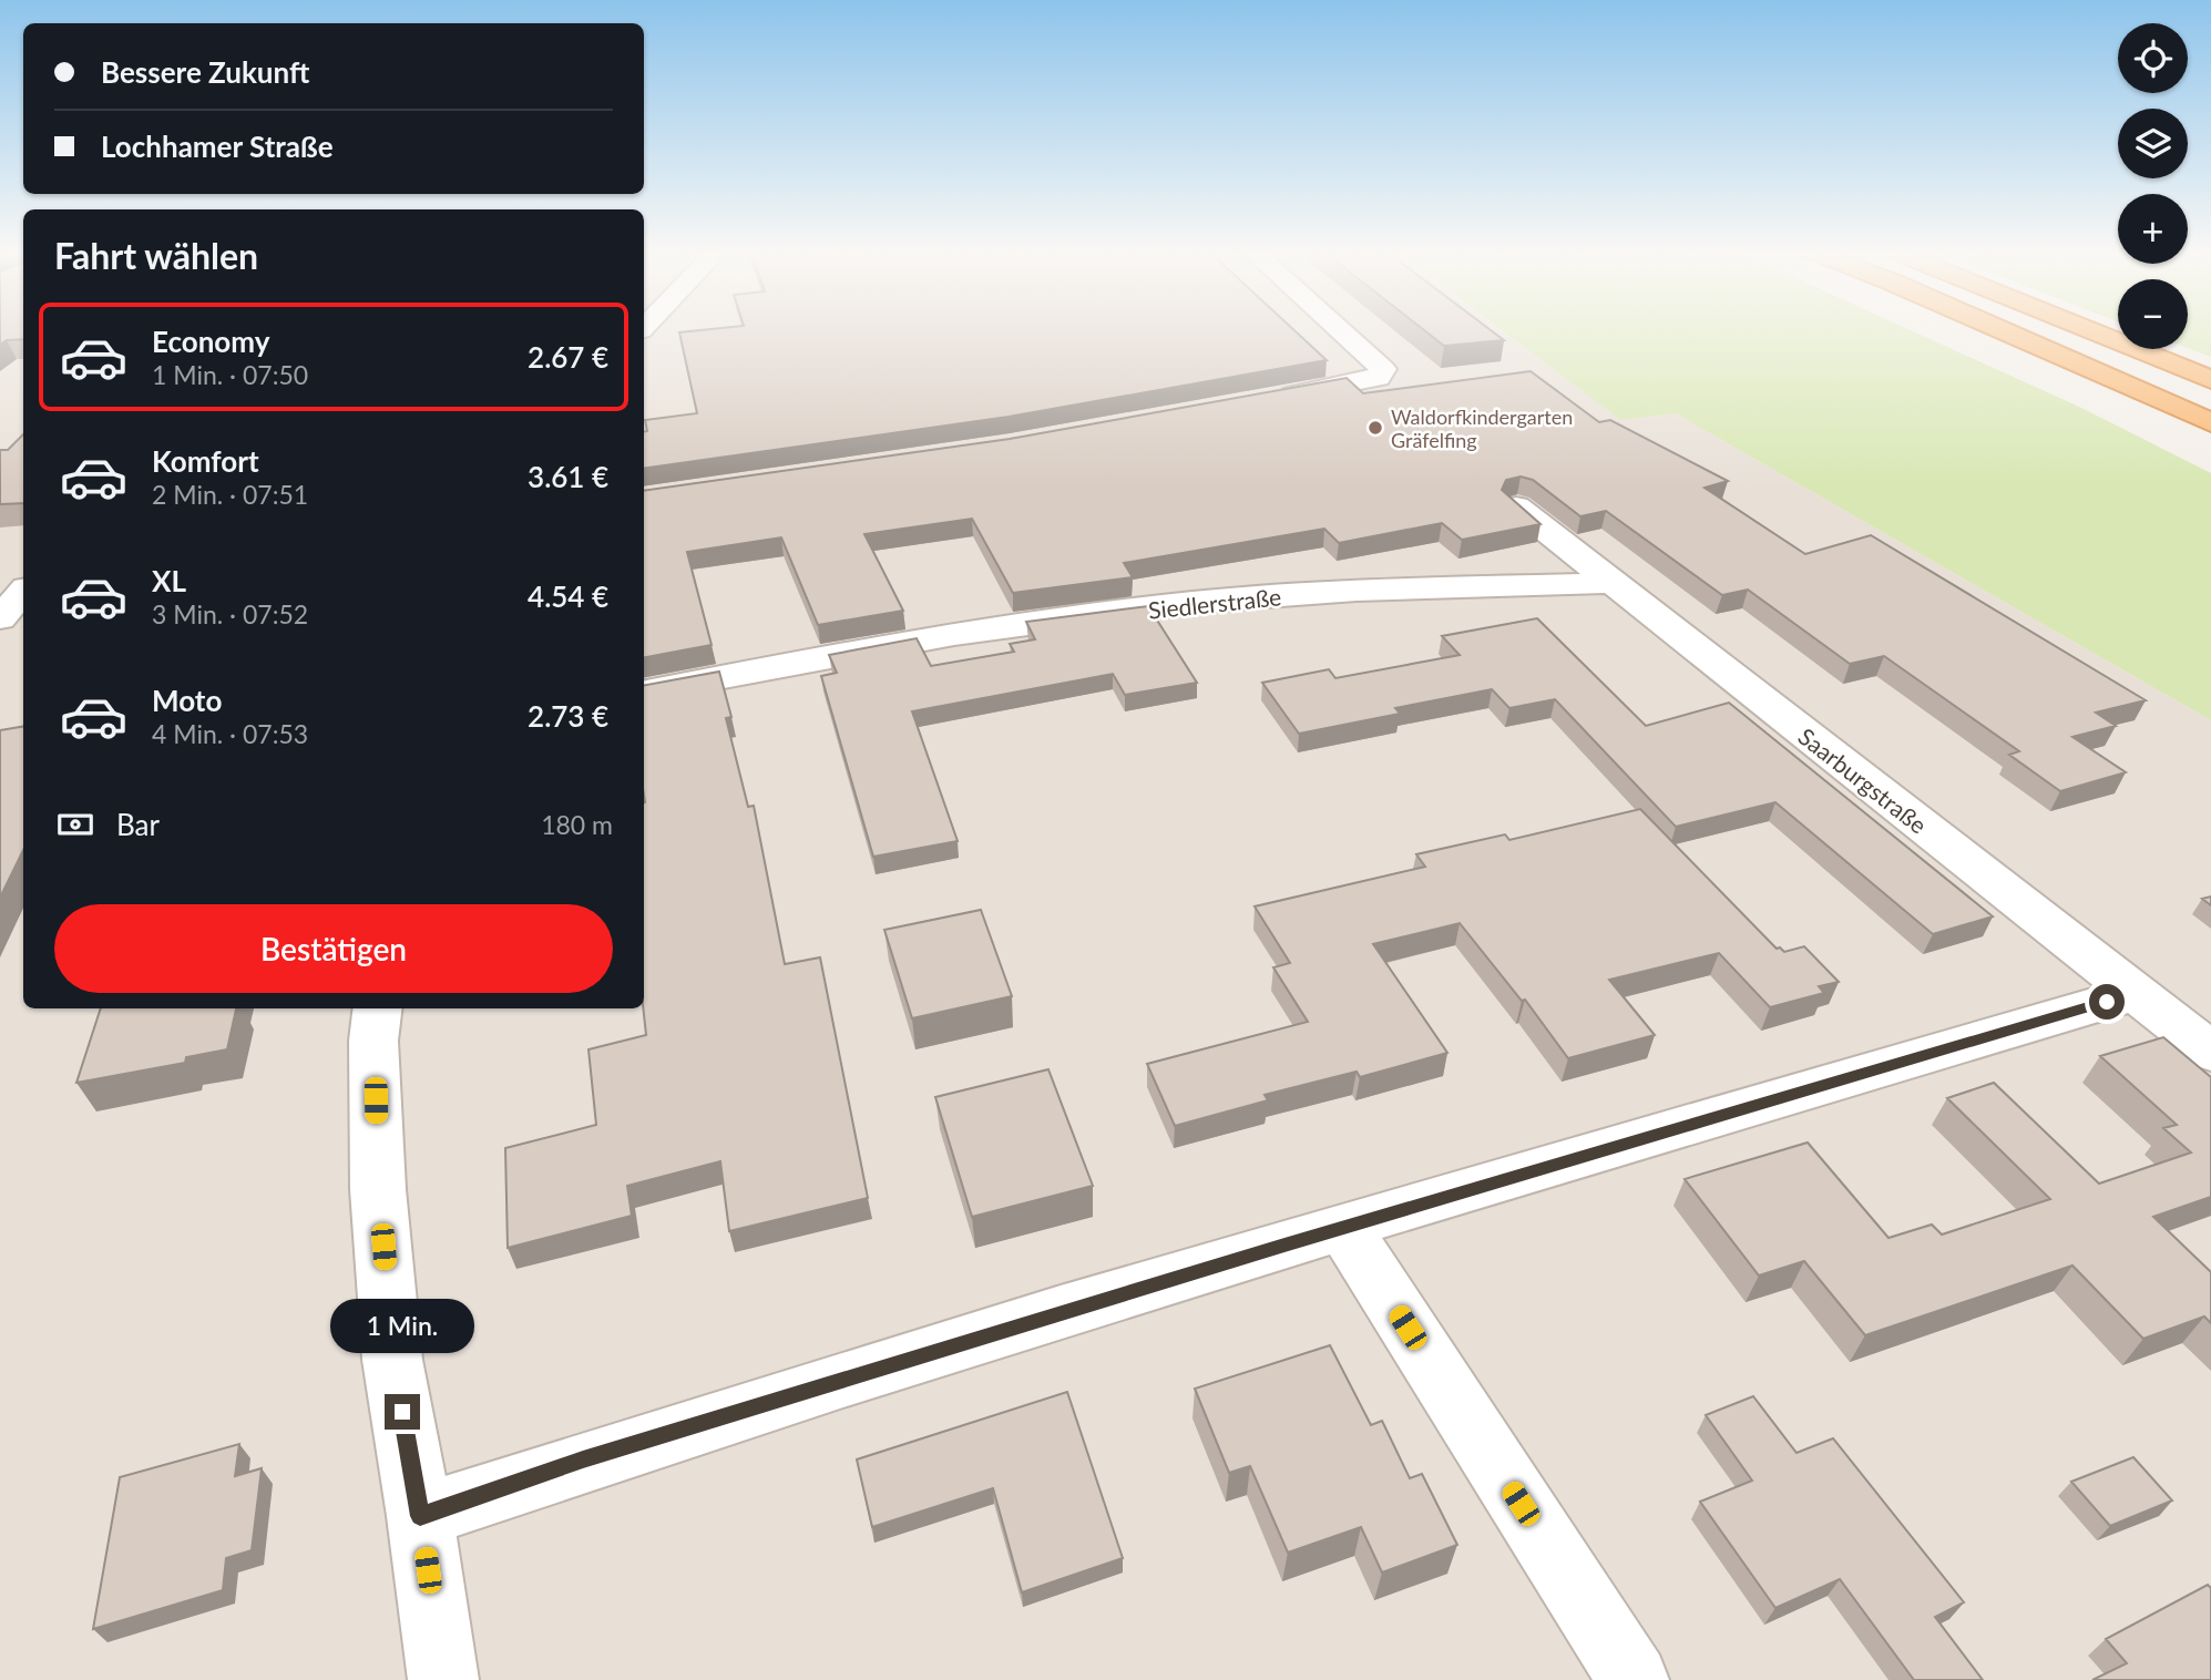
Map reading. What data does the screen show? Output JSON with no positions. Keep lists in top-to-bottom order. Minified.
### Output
{"streets":{"street":["Siedlerstraße","Saarburgstraße"]},"crossings":[["Siedlerstraße","Saarburgstraße"]],"places":["Waldorfkindergarten Gräfelfing"],"page":{"map_buttons":["+","−"],"banner":["Bessere Zukunft","Lochhamer Straße"],"heading":"Fahrt wählen","list":[{"name":"Economy","note":"1 Min. · 07:50","value":"2.67 €"},{"name":"Komfort","note":"2 Min. · 07:51","value":"3.61 €"},{"name":"XL","note":"3 Min. · 07:52","value":"4.54 €"},{"name":"Moto","note":"4 Min. · 07:53","value":"2.73 €"}],"pay":["Bar","180 m"],"buttons":"Bestätigen","bubble":"1 Min."}}
